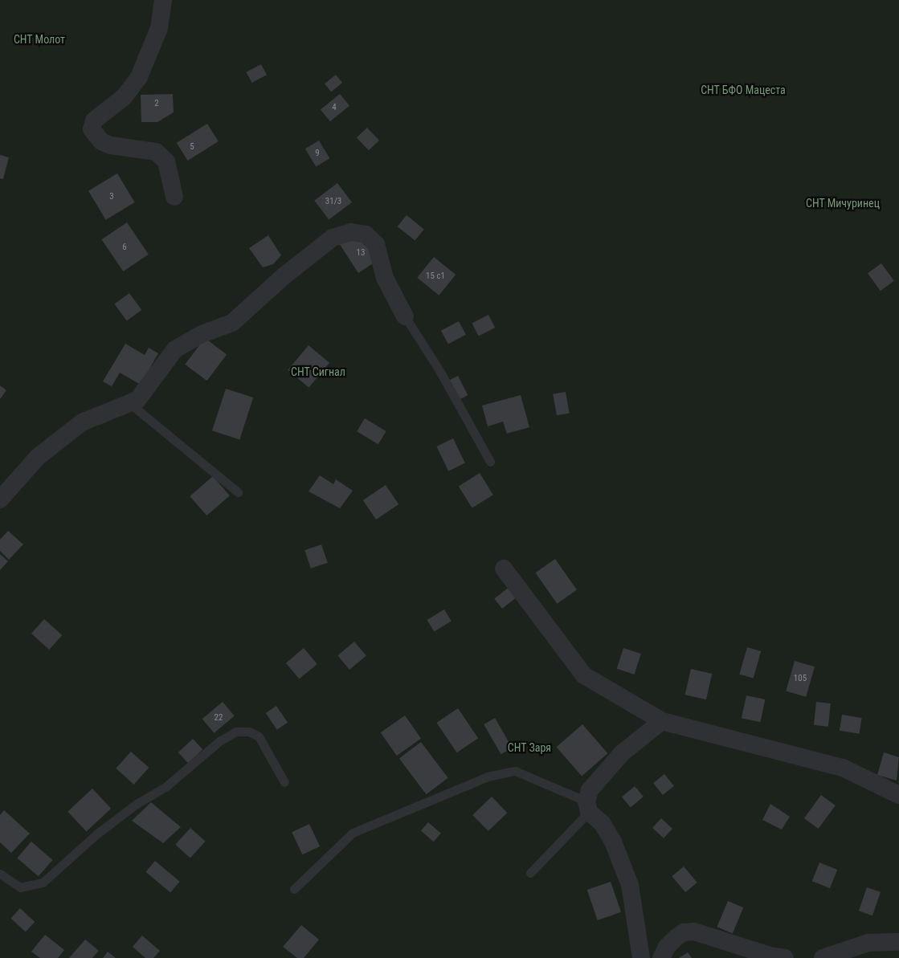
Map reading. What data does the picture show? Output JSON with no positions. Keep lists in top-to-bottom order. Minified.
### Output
{"parks":["СНТ Молот","СНТ БФО Мацеста","СНТ Мичуринец","СНТ Сигнал","СНТ Заря"],"house_numbers":["2","4","5","9","3","31/3","6","13","15 с1","105","22"]}
